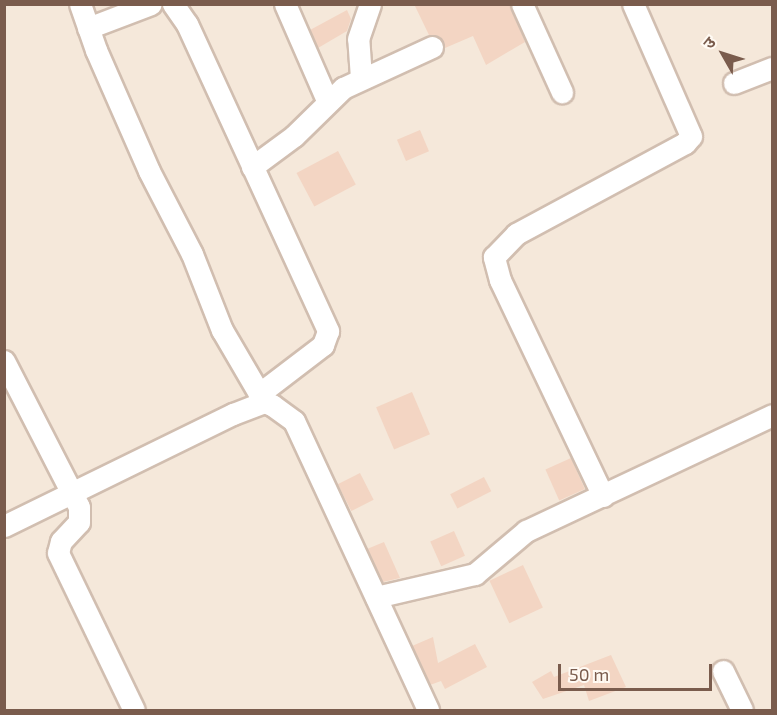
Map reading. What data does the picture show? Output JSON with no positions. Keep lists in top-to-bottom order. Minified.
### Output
{"scale_bar":"50 m","north":"top left"}
